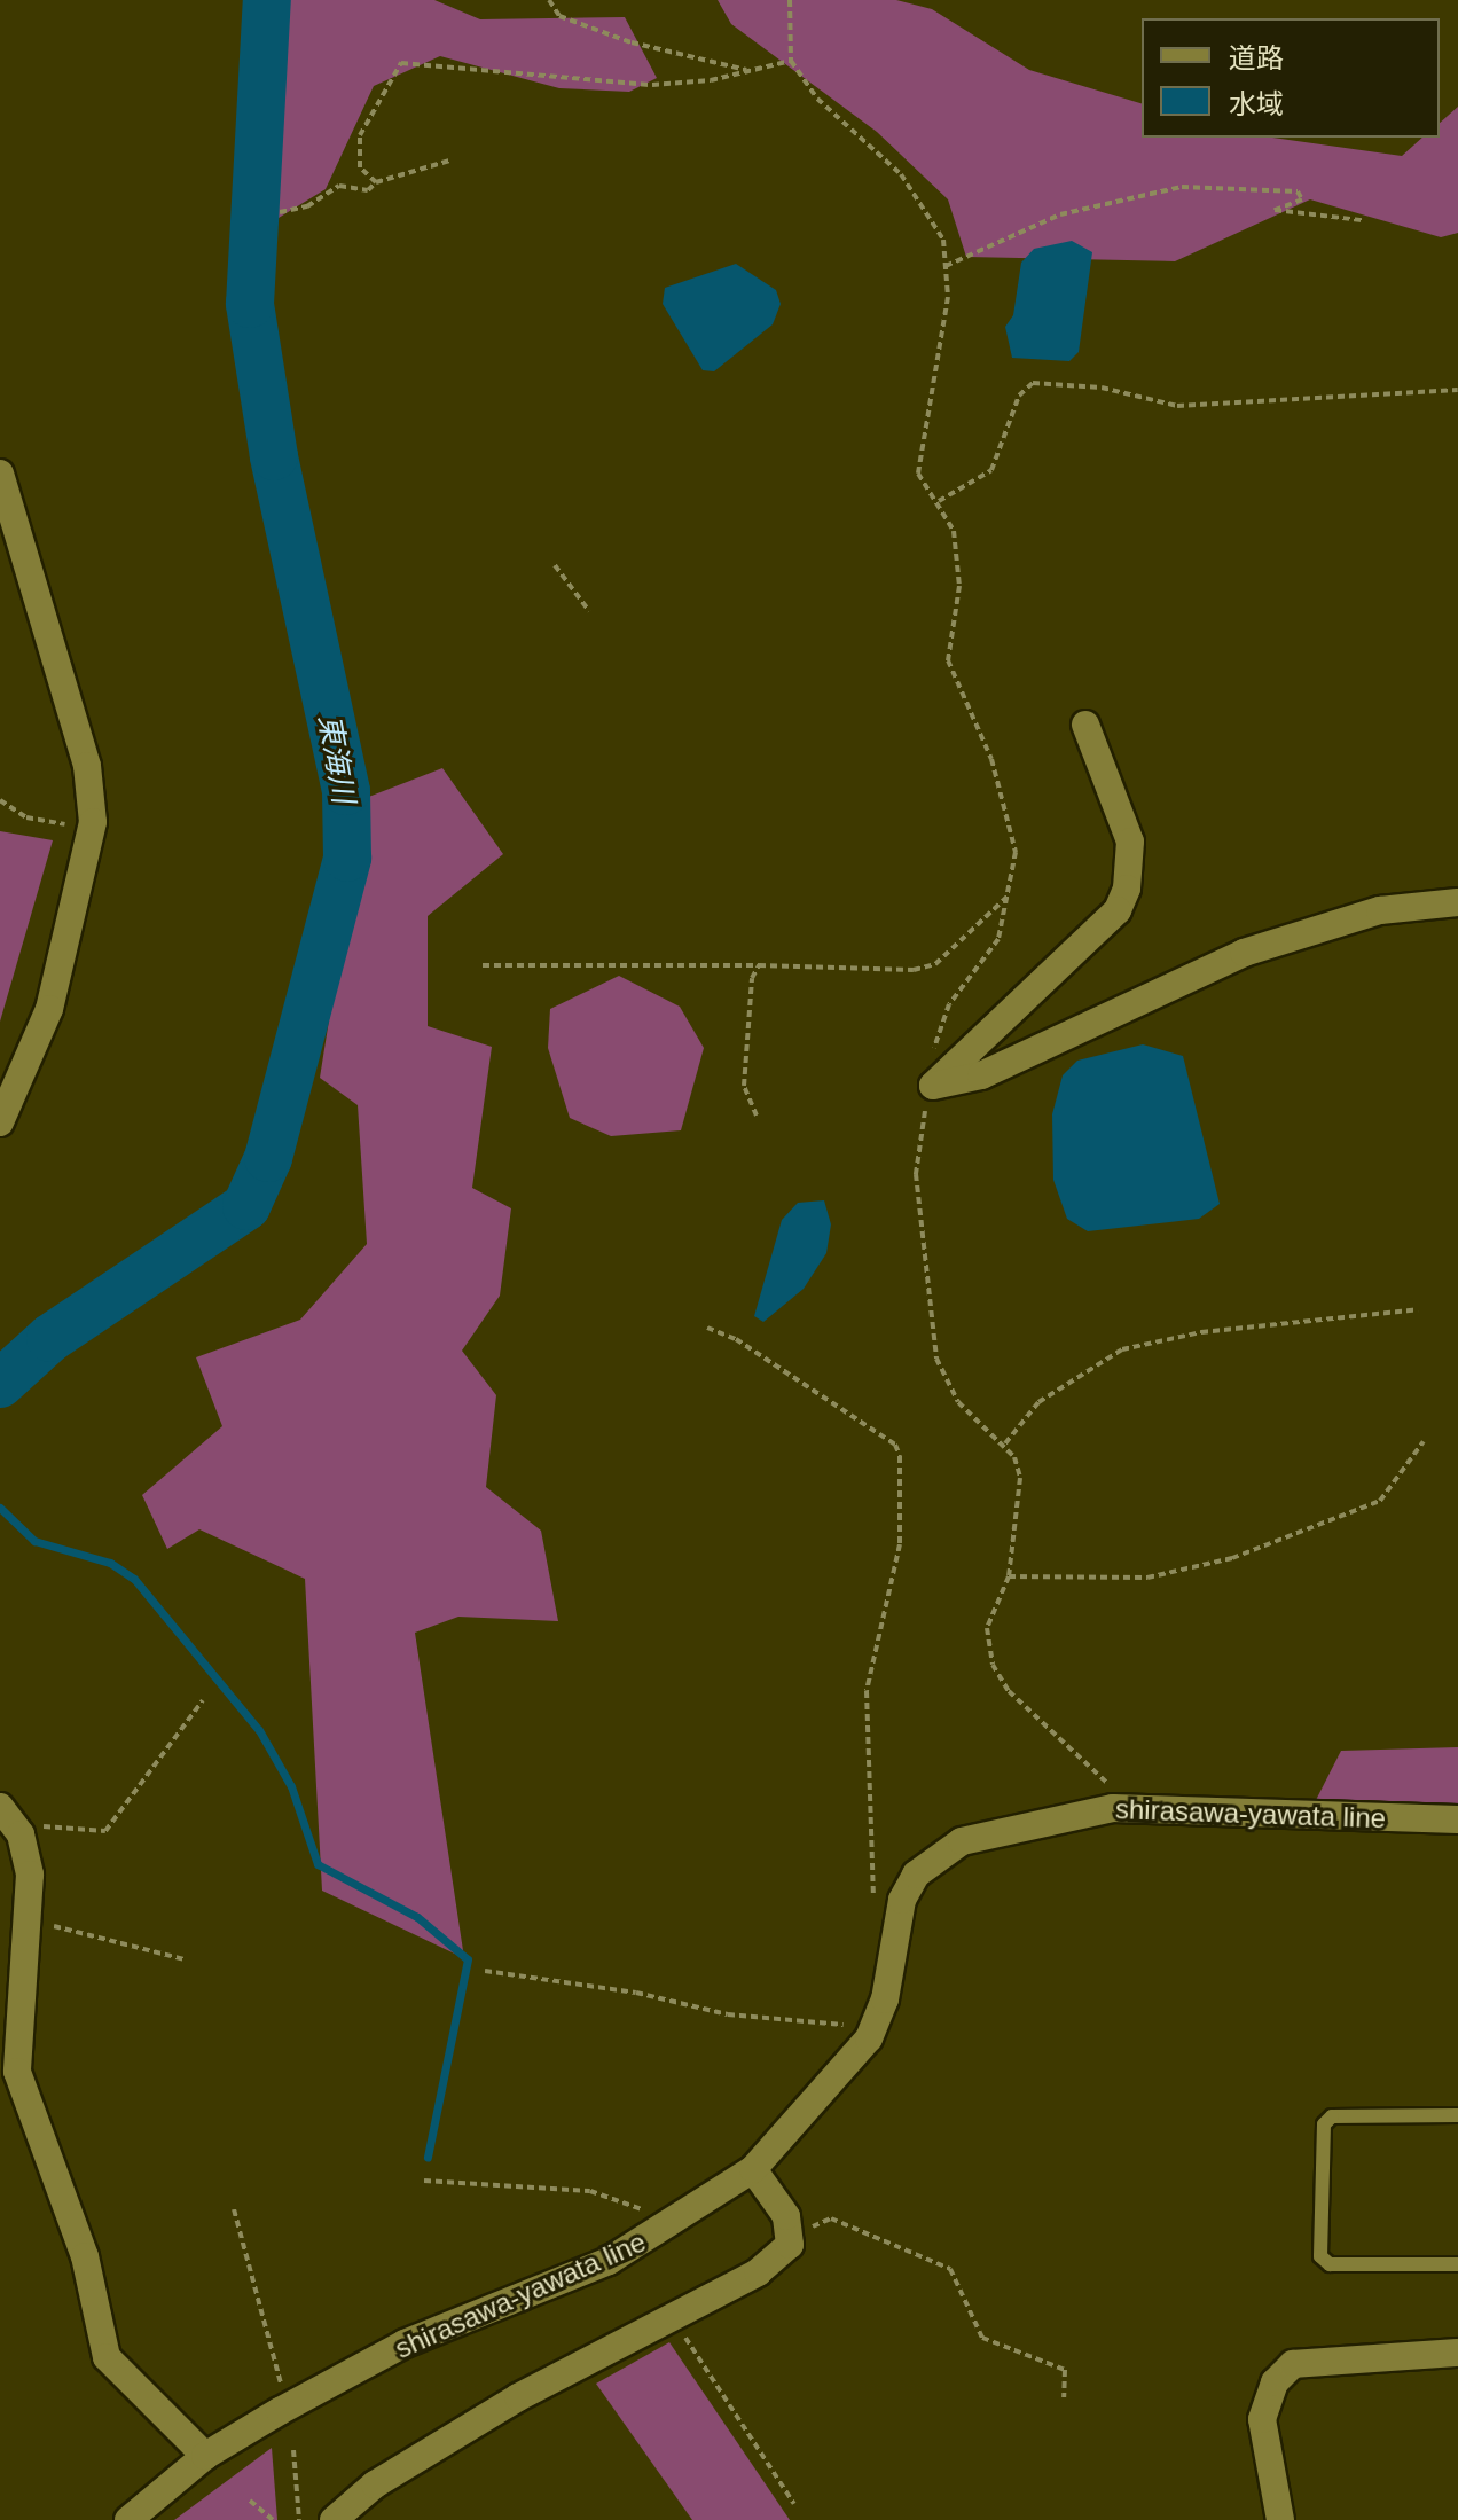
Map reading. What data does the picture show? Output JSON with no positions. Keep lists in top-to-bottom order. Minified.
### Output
{"streets":{"street":["shirasawa-yawata line"]},"water":["東海川"],"legend":["道路","水域"]}
